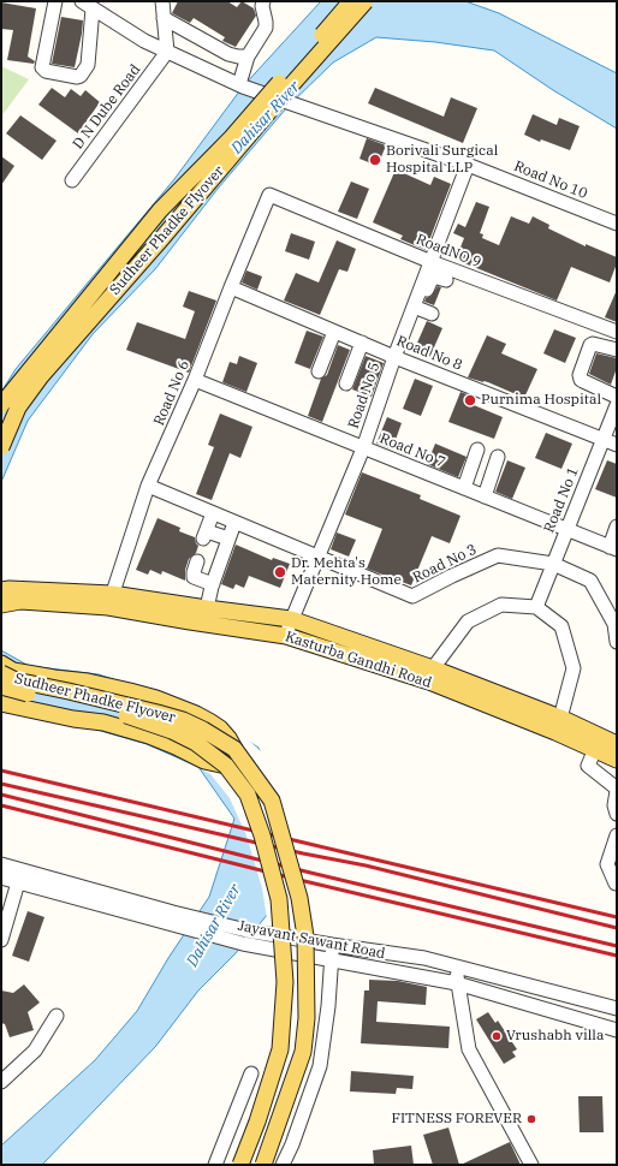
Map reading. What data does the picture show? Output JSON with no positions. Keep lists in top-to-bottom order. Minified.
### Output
{"streets":{"main road":["Sudheer Phadke Flyover","Kasturba Gandhi Road"],"street":["D N Dube Road","Road No 10","RoadNO 9","Road No 8","Road No 6","Road No 5","Road No 7","Road No 1","Road No 3","Jayavant Sawant Road"]},"crossings":[["D N Dube Road","Road No 10"],["Road No 10","Road No 5"],["RoadNO 9","Road No 6"],["RoadNO 9","Road No 5"],["Road No 8","Road No 6"],["Road No 8","Road No 5"],["Road No 8","Road No 1"],["Road No 6","Road No 7"],["Road No 6","Road No 3"],["Road No 6","Kasturba Gandhi Road"],["Road No 5","Road No 7"],["Road No 5","Road No 3"],["Road No 5","Kasturba Gandhi Road"],["Road No 7","Road No 1"],["Road No 1","Road No 3"]],"water":["Dahisar River"],"places":["Borivali Surgical Hospital LLP","Purnima Hospital","Dr. Mehta's Maternity Home","Vrushabh villa","FITNESS FOREVER"]}
